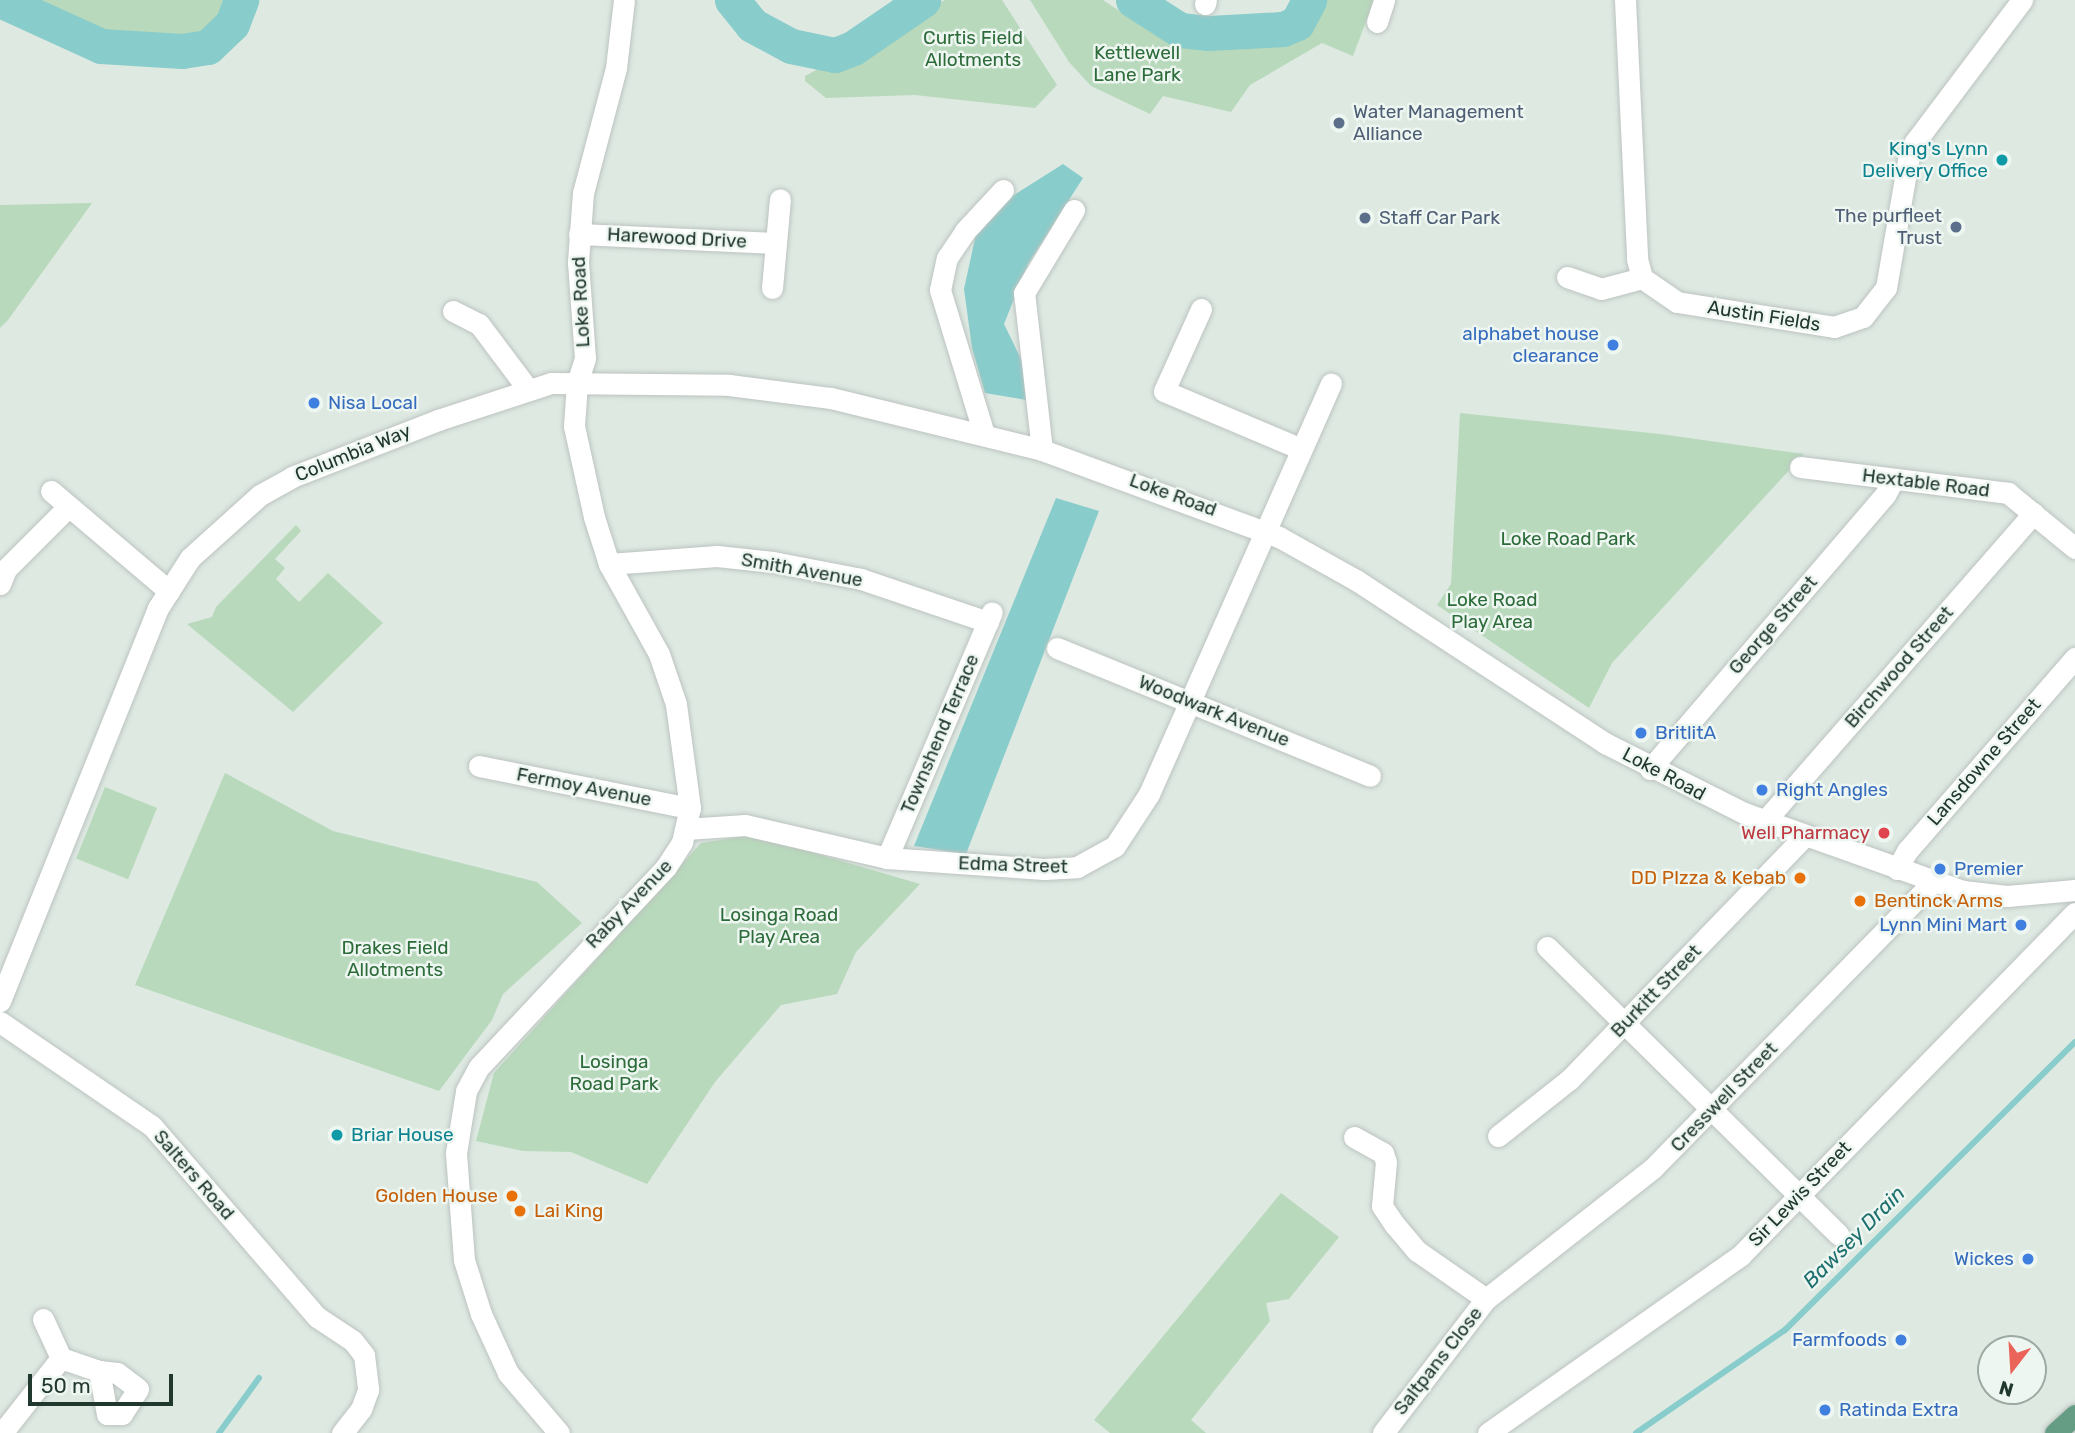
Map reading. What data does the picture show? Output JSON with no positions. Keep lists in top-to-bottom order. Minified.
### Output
{"streets":{"street":["Harewood Drive","Loke Road","Austin Fields","Columbia Way","Hextable Road","Smith Avenue","George Street","Birchwood Street","Woodwark Avenue","Townshend Terrace","Lansdowne Street","Fermoy Avenue","Edma Street","Raby Avenue","Burkitt Street","Cresswell Street","Salters Road","Sir Lewis Street","Saltpans Close"]},"crossings":[["Harewood Drive","Loke Road"],["Loke Road","Columbia Way"],["Loke Road","George Street"],["Loke Road","Birchwood Street"],["Loke Road","Lansdowne Street"],["Loke Road","Edma Street"],["Loke Road","Raby Avenue"],["Loke Road","Burkitt Street"],["Loke Road","Cresswell Street"],["Columbia Way","Raby Avenue"],["Hextable Road","George Street"],["Hextable Road","Birchwood Street"],["Smith Avenue","Townshend Terrace"],["Smith Avenue","Raby Avenue"],["Woodwark Avenue","Edma Street"],["Townshend Terrace","Edma Street"],["Fermoy Avenue","Raby Avenue"],["Edma Street","Raby Avenue"],["Cresswell Street","Saltpans Close"]],"water":["Bawsey Drain"],"parks":["Curtis Field Allotments","Kettlewell Lane Park","Loke Road Park","Loke Road Play Area","Losinga Road Play Area","Drakes Field Allotments","Losinga Road Park"],"places":["Water Management Alliance","King's Lynn Delivery Office","Staff Car Park","The purfleet Trust","alphabet house clearance","Nisa Local","BritlitA","Right Angles","Well Pharmacy","Premier","DD PIzza & Kebab","Bentinck Arms","Lynn Mini Mart","Briar House","Golden House","Lai King","Wickes","Farmfoods","Ratinda Extra"],"scale_bar":"50 m","north":"bottom"}
